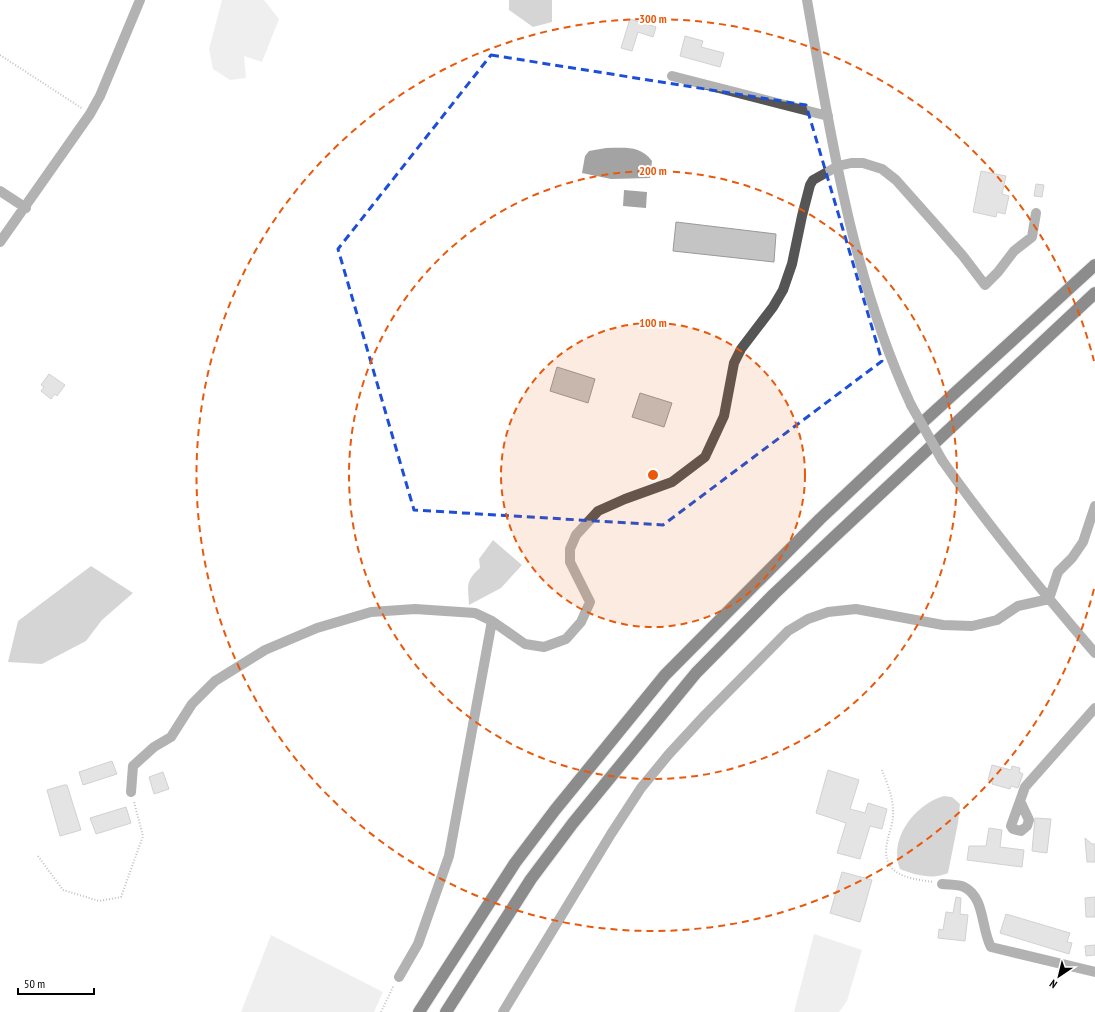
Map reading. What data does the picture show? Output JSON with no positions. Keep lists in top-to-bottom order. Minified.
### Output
{"scale_bar":"50 m","north":"bottom left","rings":["300 m","200 m","100 m"]}
